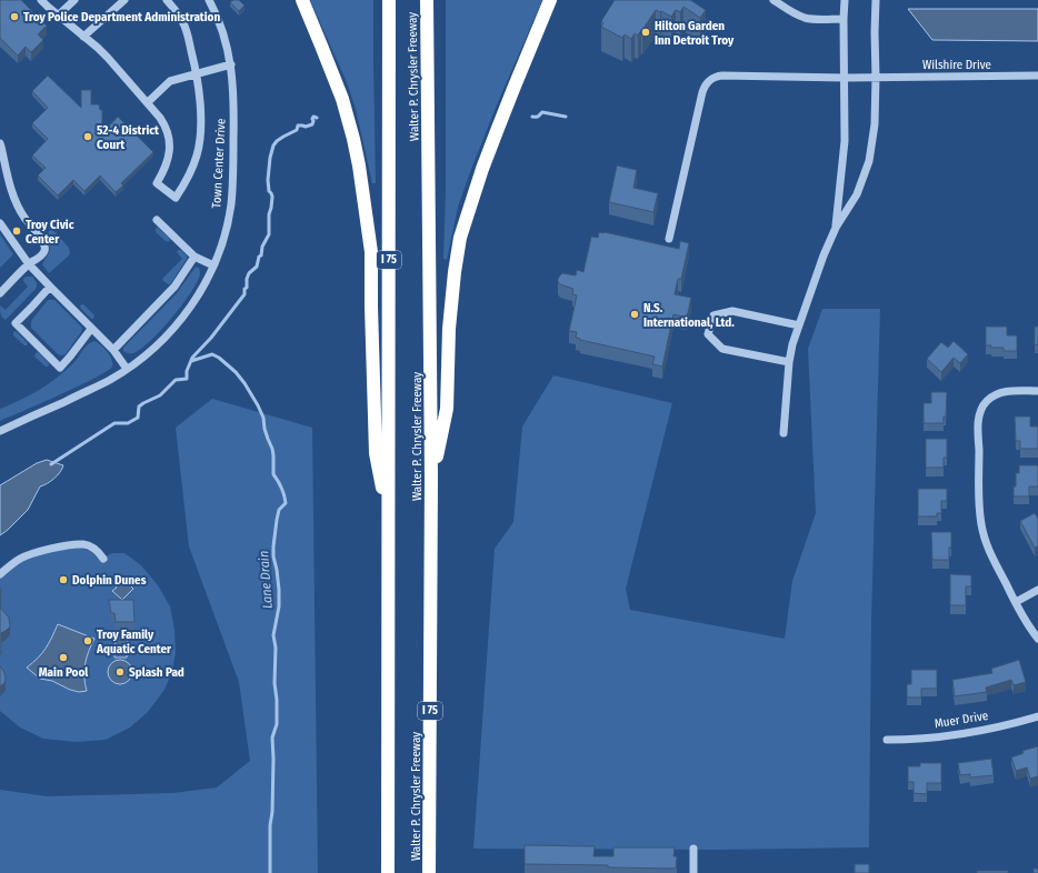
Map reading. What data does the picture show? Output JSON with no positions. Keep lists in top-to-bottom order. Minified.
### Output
{"streets":{"highway":["Walter P. Chrysler Freeway","I 75"],"street":["Wilshire Drive","Town Center Drive","Muer Drive"]},"water":["Lane Drain"],"places":["Troy Police Department Administration","Hilton Garden Inn Detroit Troy","52-4 District Court","Troy Civic Center","N.S. International, Ltd.","Dolphin Dunes","Troy Family Aquatic Center","Main Pool","Splash Pad"]}
